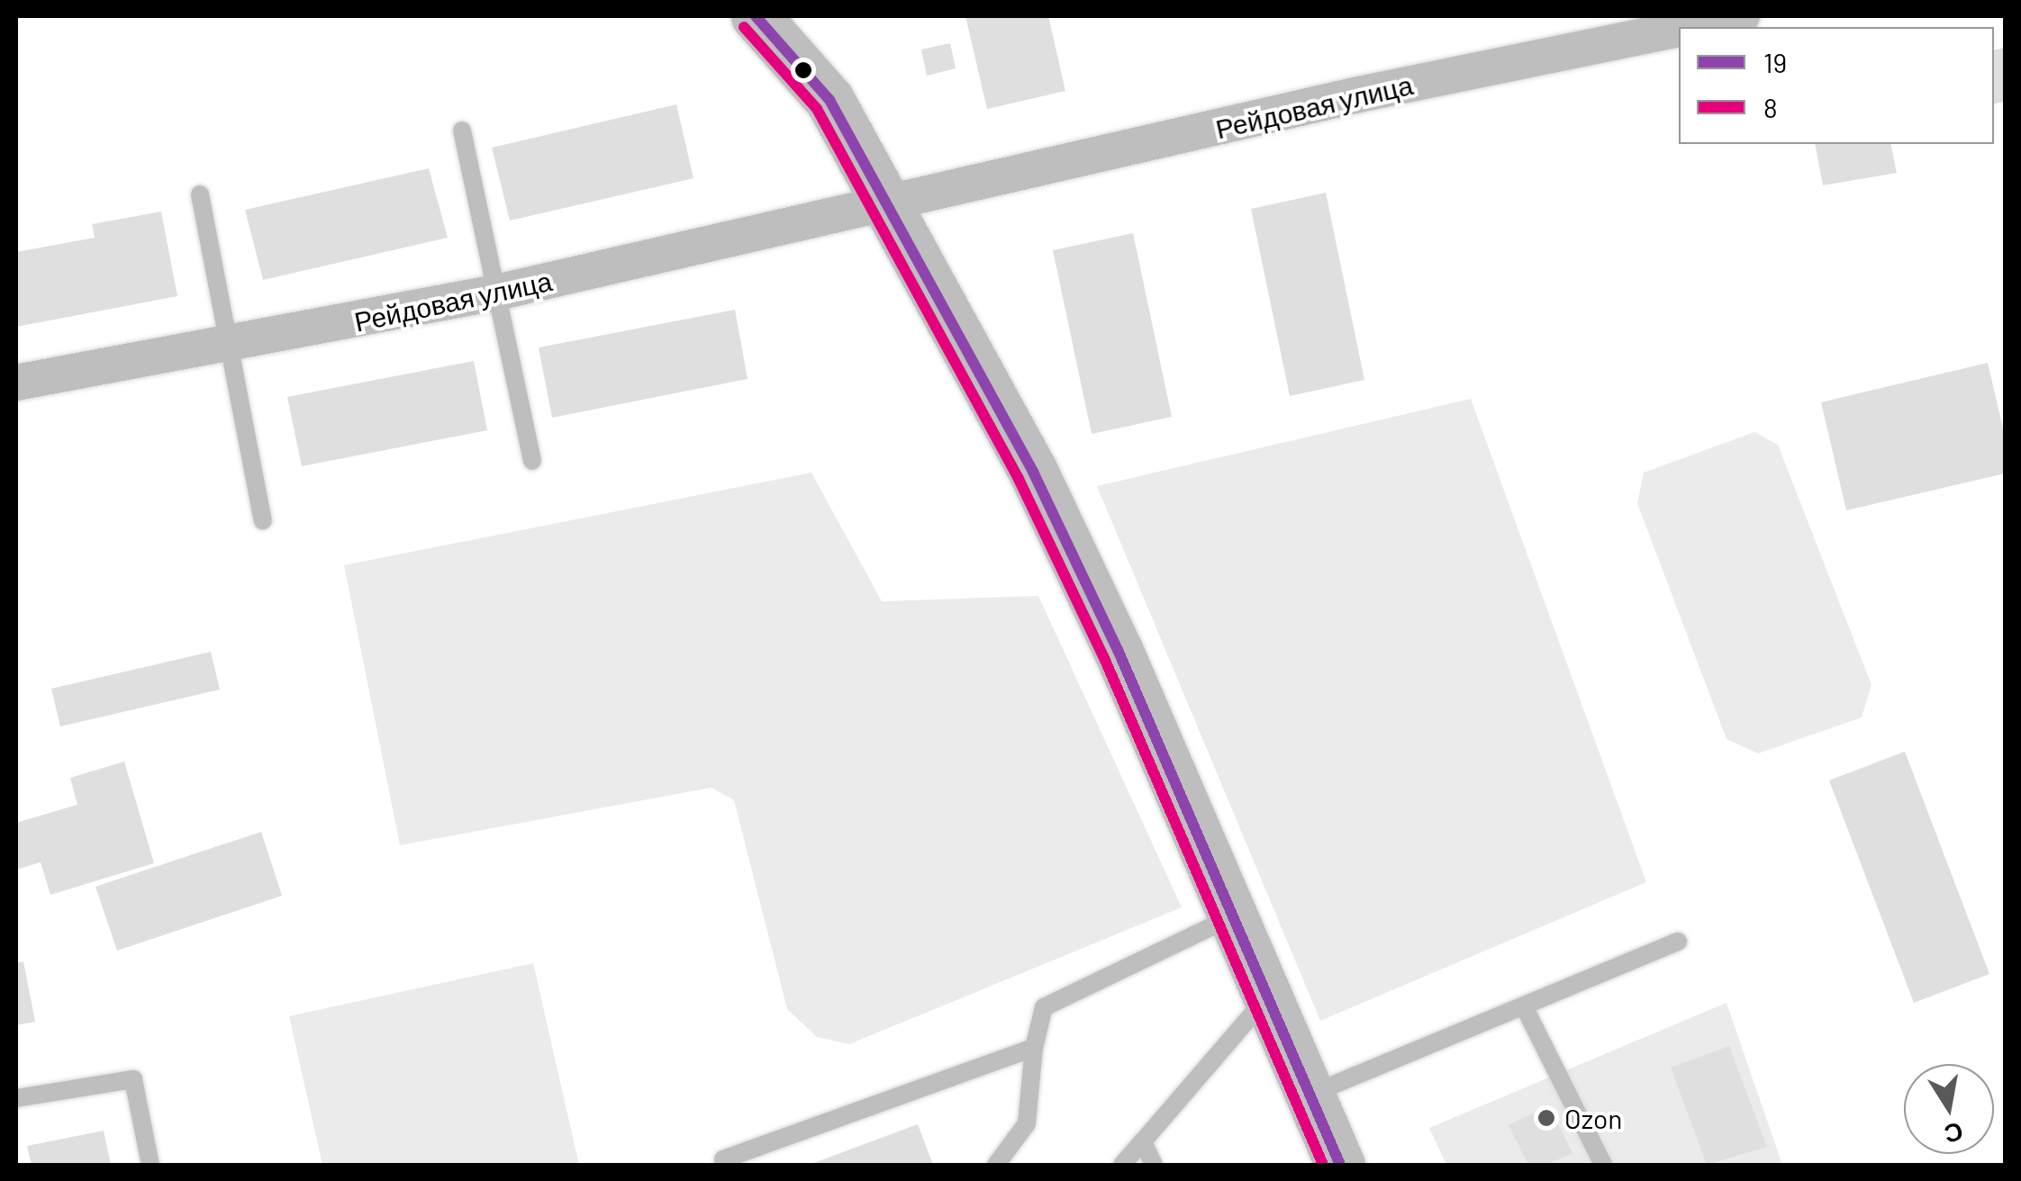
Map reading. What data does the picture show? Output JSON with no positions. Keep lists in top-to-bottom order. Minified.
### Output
{"streets":{"street":["Рейдовая улица"]},"places":["Ozon"],"lines":["transit line 19","transit line 8"],"legend":["19","8"],"north":"bottom"}
